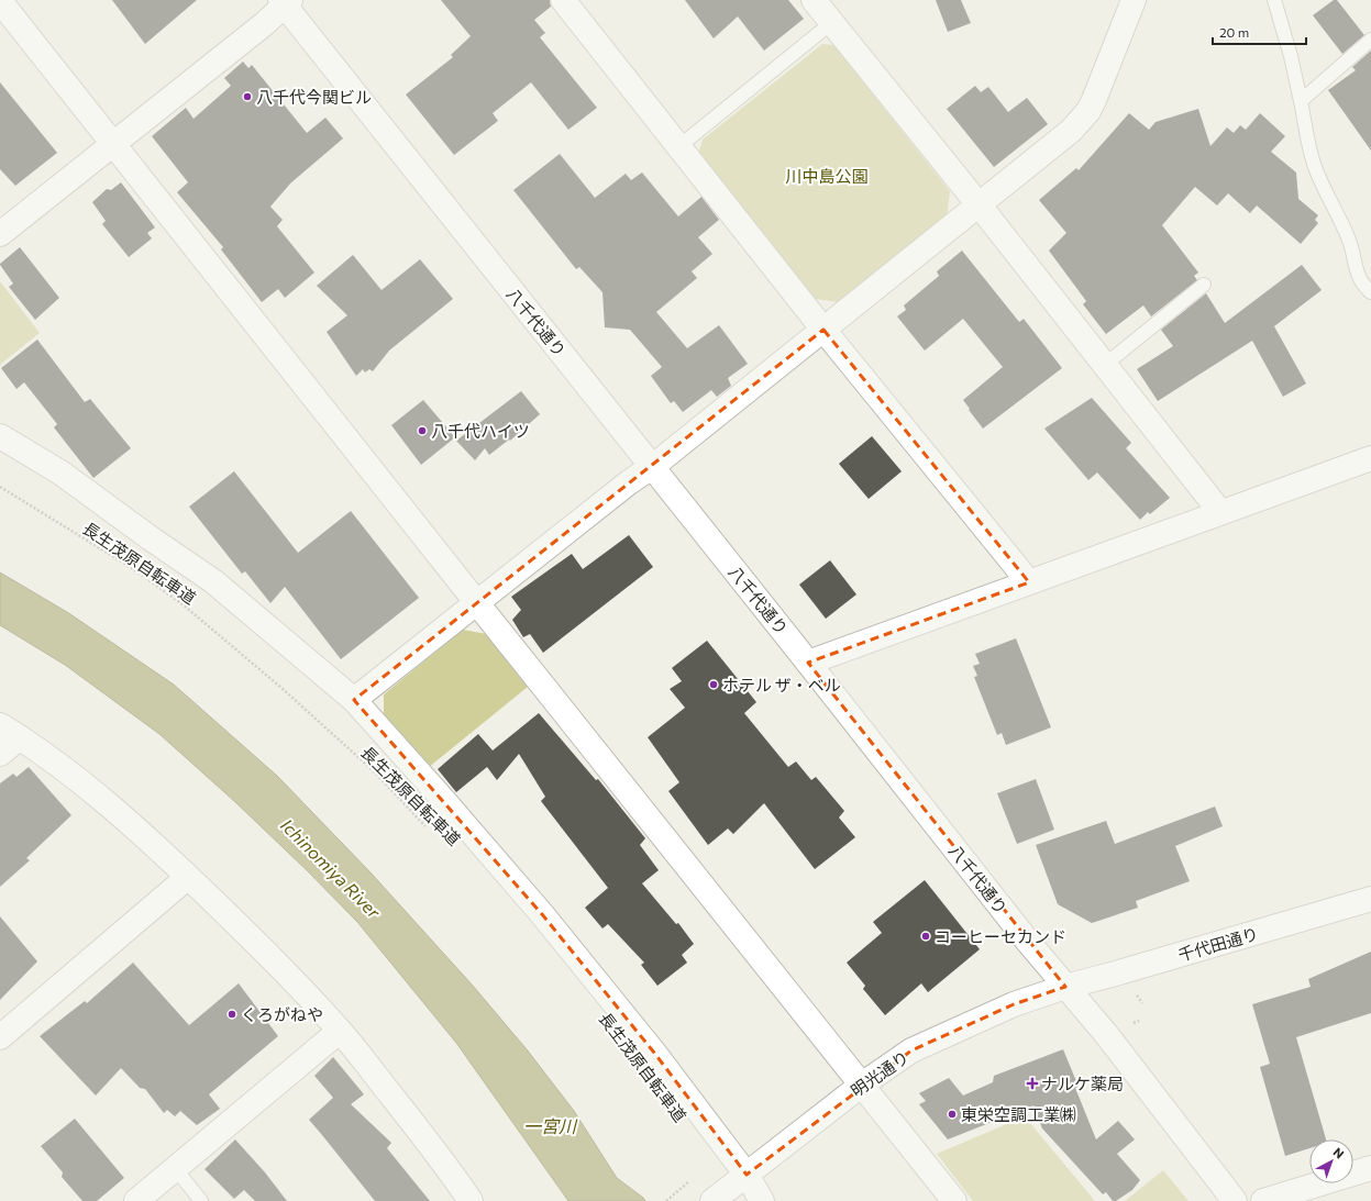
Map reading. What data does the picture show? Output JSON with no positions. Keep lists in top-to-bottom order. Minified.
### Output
{"streets":{"street":["八千代通り","千代田通り","明光通り"],"path":["長生茂原自転車道"]},"crossings":[["八千代通り","千代田通り"],["八千代通り","明光通り"],["千代田通り","明光通り"]],"water":["Ichinomiya River","一宮川"],"parks":["川中島公園"],"places":{"other":["八千代今関ビル","八千代ハイツ","ホテル ザ・ベル","コーヒーセカンド","くろがねや","東栄空調工業㈱"],"health":["ナルケ薬局"]},"scale_bar":"20 m","north":"top right"}
